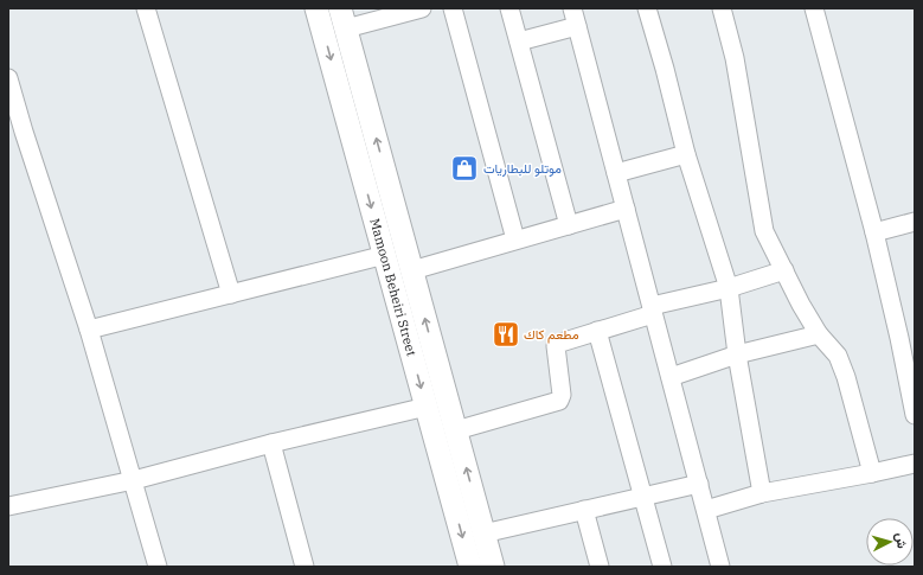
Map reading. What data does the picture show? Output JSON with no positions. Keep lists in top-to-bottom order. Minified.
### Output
{"streets":{"street":["Mamoon Beheiri Street"]},"places":{"shop":["موتلو للبطاريات"],"restaurant":["مطعم كاك"]},"north":"right"}
